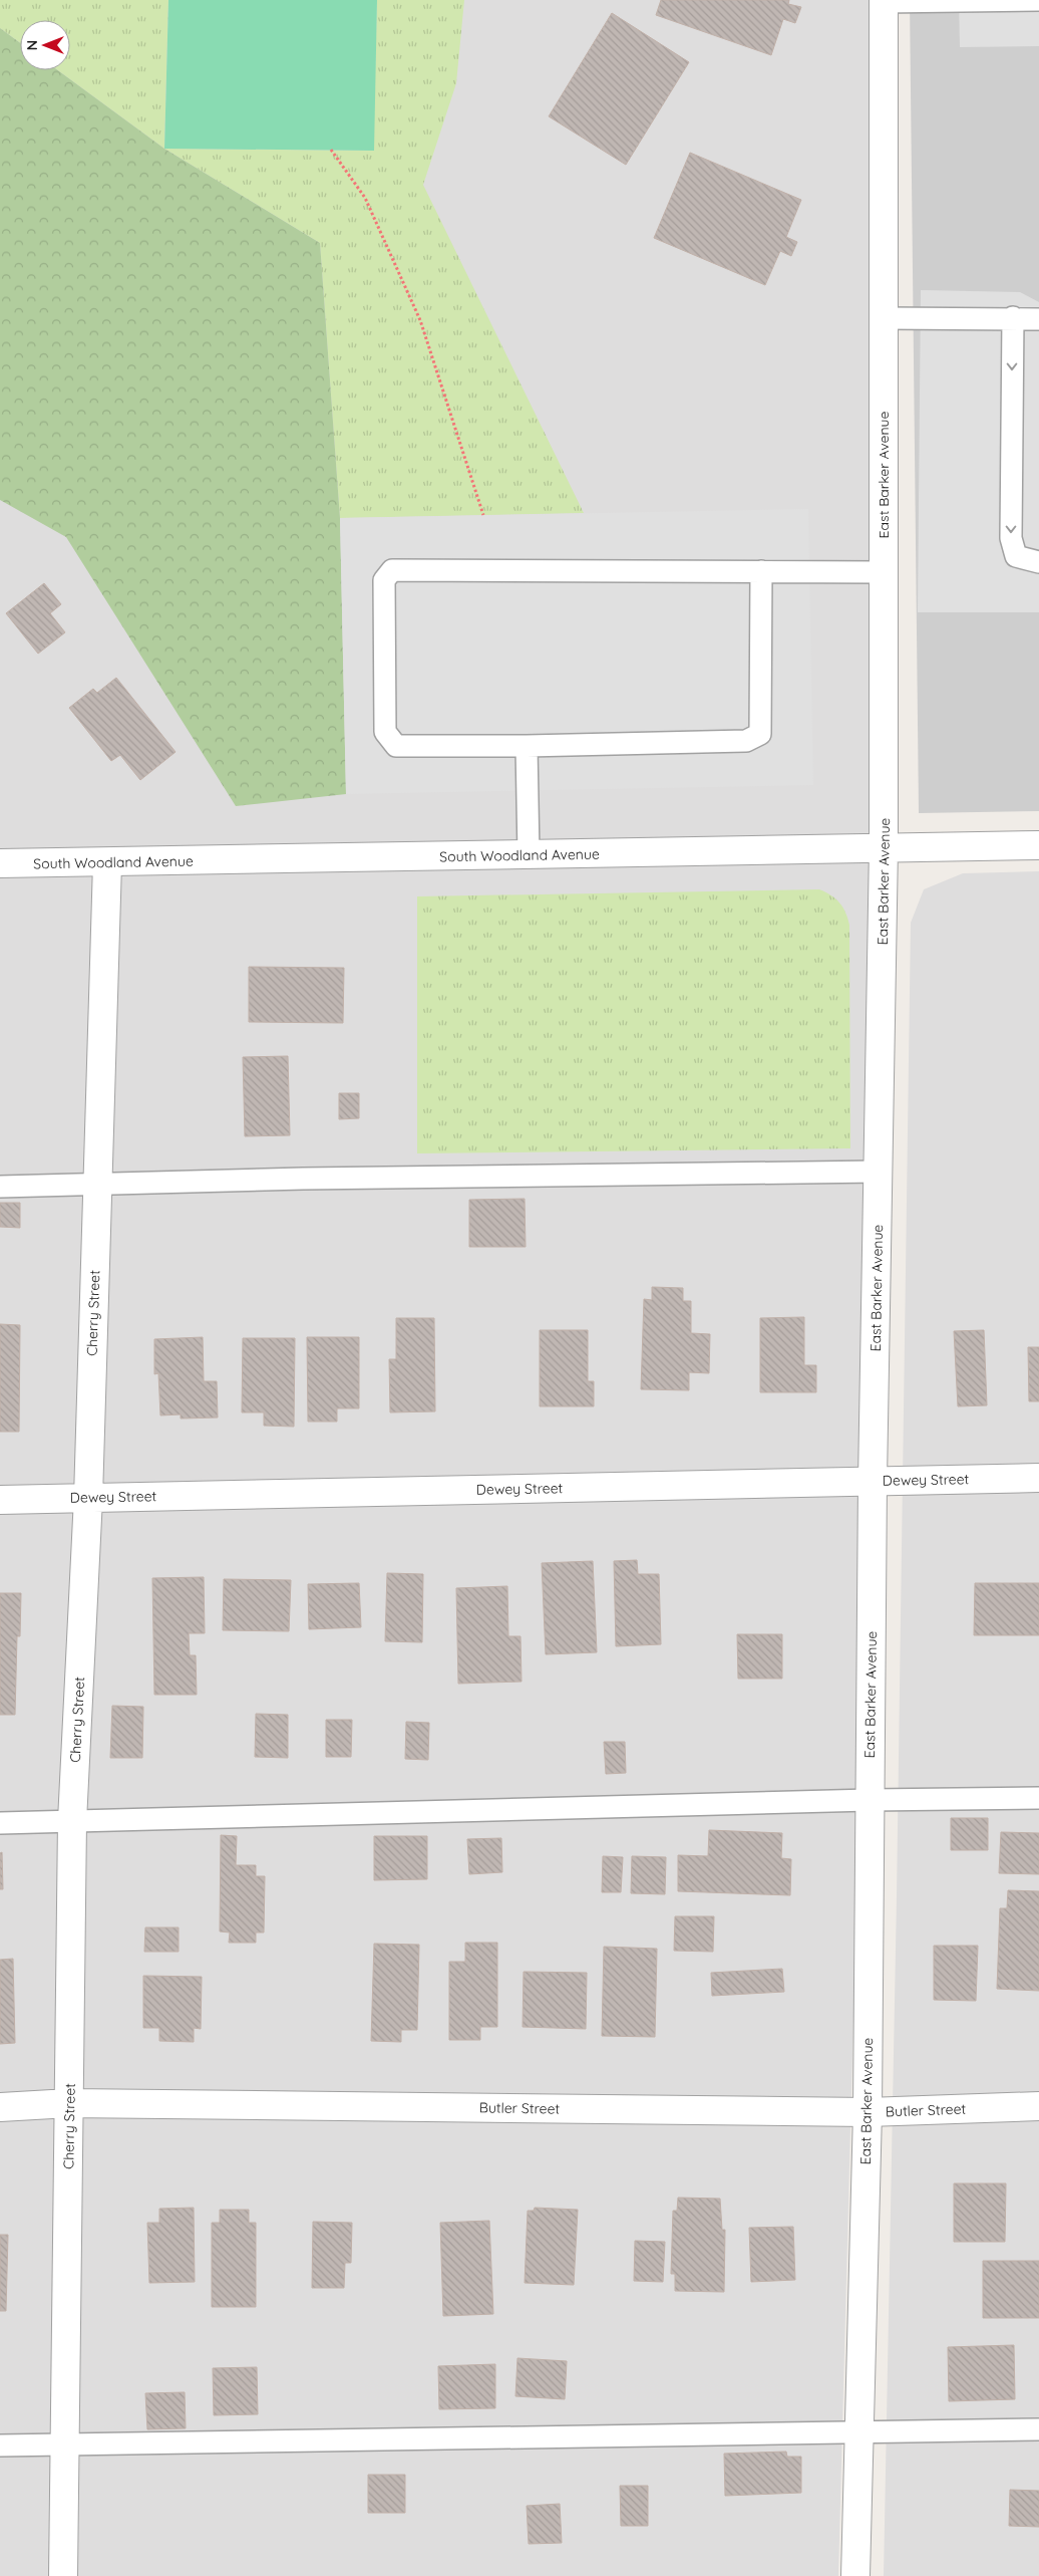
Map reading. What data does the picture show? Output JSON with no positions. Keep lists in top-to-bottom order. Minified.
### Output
{"streets":{"street":["East Barker Avenue","South Woodland Avenue","Cherry Street","Dewey Street","Butler Street"]},"crossings":[["East Barker Avenue","South Woodland Avenue"],["East Barker Avenue","Dewey Street"],["East Barker Avenue","Butler Street"],["South Woodland Avenue","Cherry Street"],["Cherry Street","Dewey Street"],["Cherry Street","Butler Street"]],"north":"left"}
